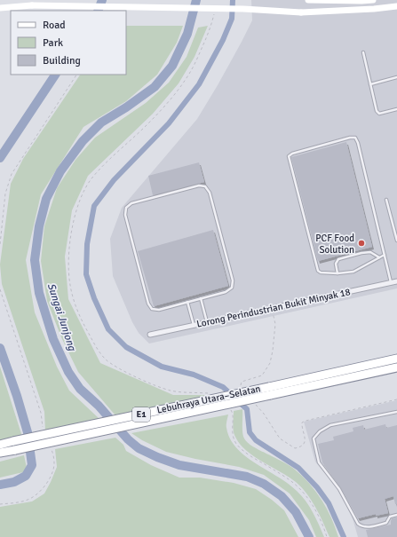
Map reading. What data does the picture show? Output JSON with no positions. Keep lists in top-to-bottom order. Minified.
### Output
{"streets":{"highway":["Lebuhraya Utara–Selatan","E1"],"street":["Lorong Perindustrian Bukit Minyak 18"]},"water":["Sungai Junjong"],"places":["PCF Food Solution"],"legend":["Road","Park","Building"]}
